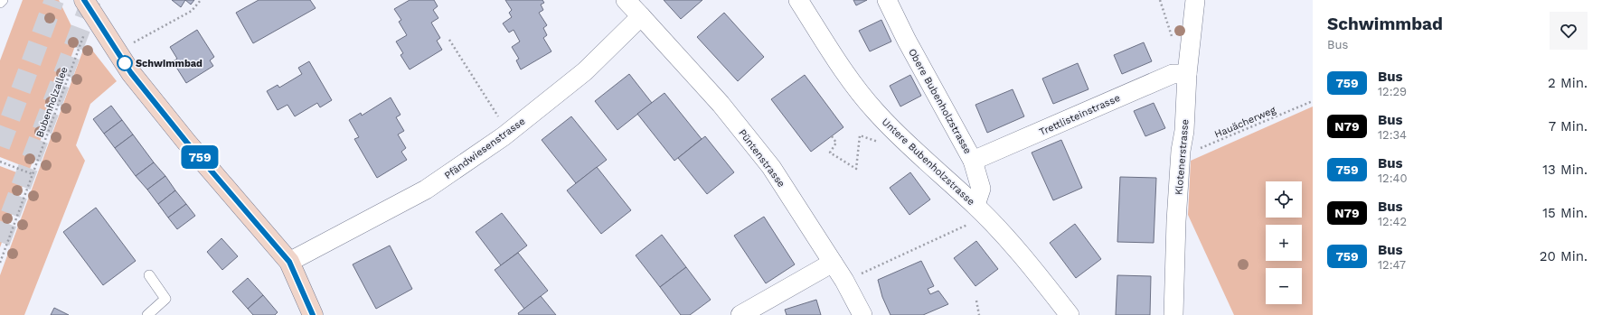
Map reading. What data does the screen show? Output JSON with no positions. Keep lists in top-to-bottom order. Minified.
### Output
{"streets":{"street":["Obere Bubenholzstrasse","Trettlisteinstrasse","Pfändwiesenstrasse","Klotenerstrasse","Püntenstrasse","Untere Bubenholzstrasse"],"path":["Bubenholzallee","Hauächerweg"]},"crossings":[["Obere Bubenholzstrasse","Trettlisteinstrasse"],["Obere Bubenholzstrasse","Untere Bubenholzstrasse"],["Trettlisteinstrasse","Klotenerstrasse"],["Hauächerweg","Klotenerstrasse"],["Pfändwiesenstrasse","Püntenstrasse"]],"places":["Schwimmbad"],"lines":["bus line 759"],"page":{"on_map":"759","heading":["Schwimmbad","Bus"],"list":[{"mark":"759","name":"Bus","note":"12:29","value":"2 Min."},{"mark":"N79","name":"Bus","note":"12:34","value":"7 Min."},{"mark":"759","name":"Bus","note":"12:40","value":"13 Min."},{"mark":"N79","name":"Bus","note":"12:42","value":"15 Min."},{"mark":"759","name":"Bus","note":"12:47","value":"20 Min."}],"map_buttons":["+","−"]}}
